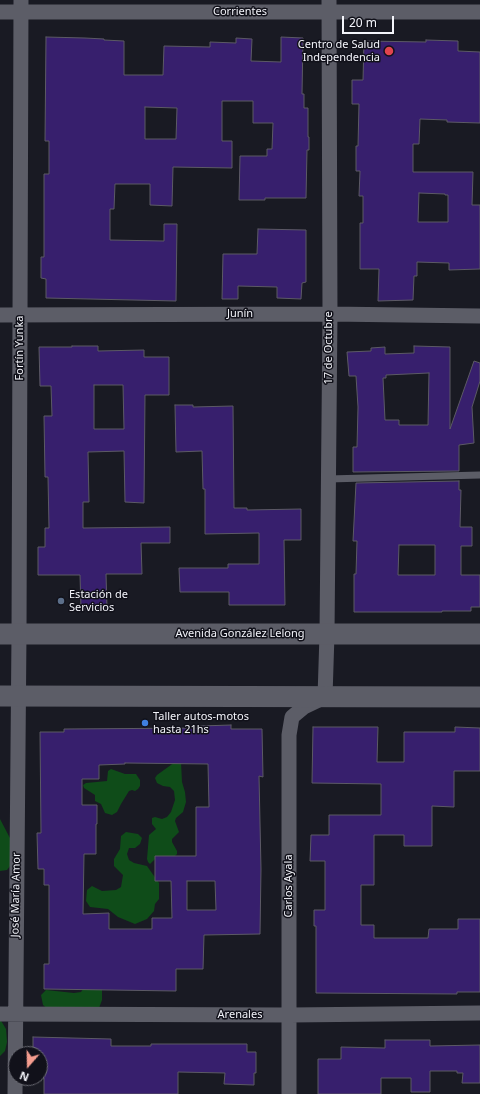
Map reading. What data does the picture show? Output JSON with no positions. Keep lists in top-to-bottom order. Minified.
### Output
{"streets":{"main road":["Avenida González Lelong"],"street":["Corrientes","Junín","Fortín Yunka","17 de Octubre","Carlos Ayala","José María Amor","Arenales"]},"crossings":[["Corrientes","Fortín Yunka"],["Corrientes","17 de Octubre"],["Junín","Fortín Yunka"],["Junín","17 de Octubre"],["Fortín Yunka","Avenida González Lelong"],["Fortín Yunka","José María Amor"],["17 de Octubre","Avenida González Lelong"],["17 de Octubre","Carlos Ayala"],["Carlos Ayala","Arenales"],["José María Amor","Arenales"]],"places":["Centro de Salud Independencia","Estación de Servicios","Taller autos-motos hasta 21hs"],"scale_bar":"20 m","north":"bottom"}
